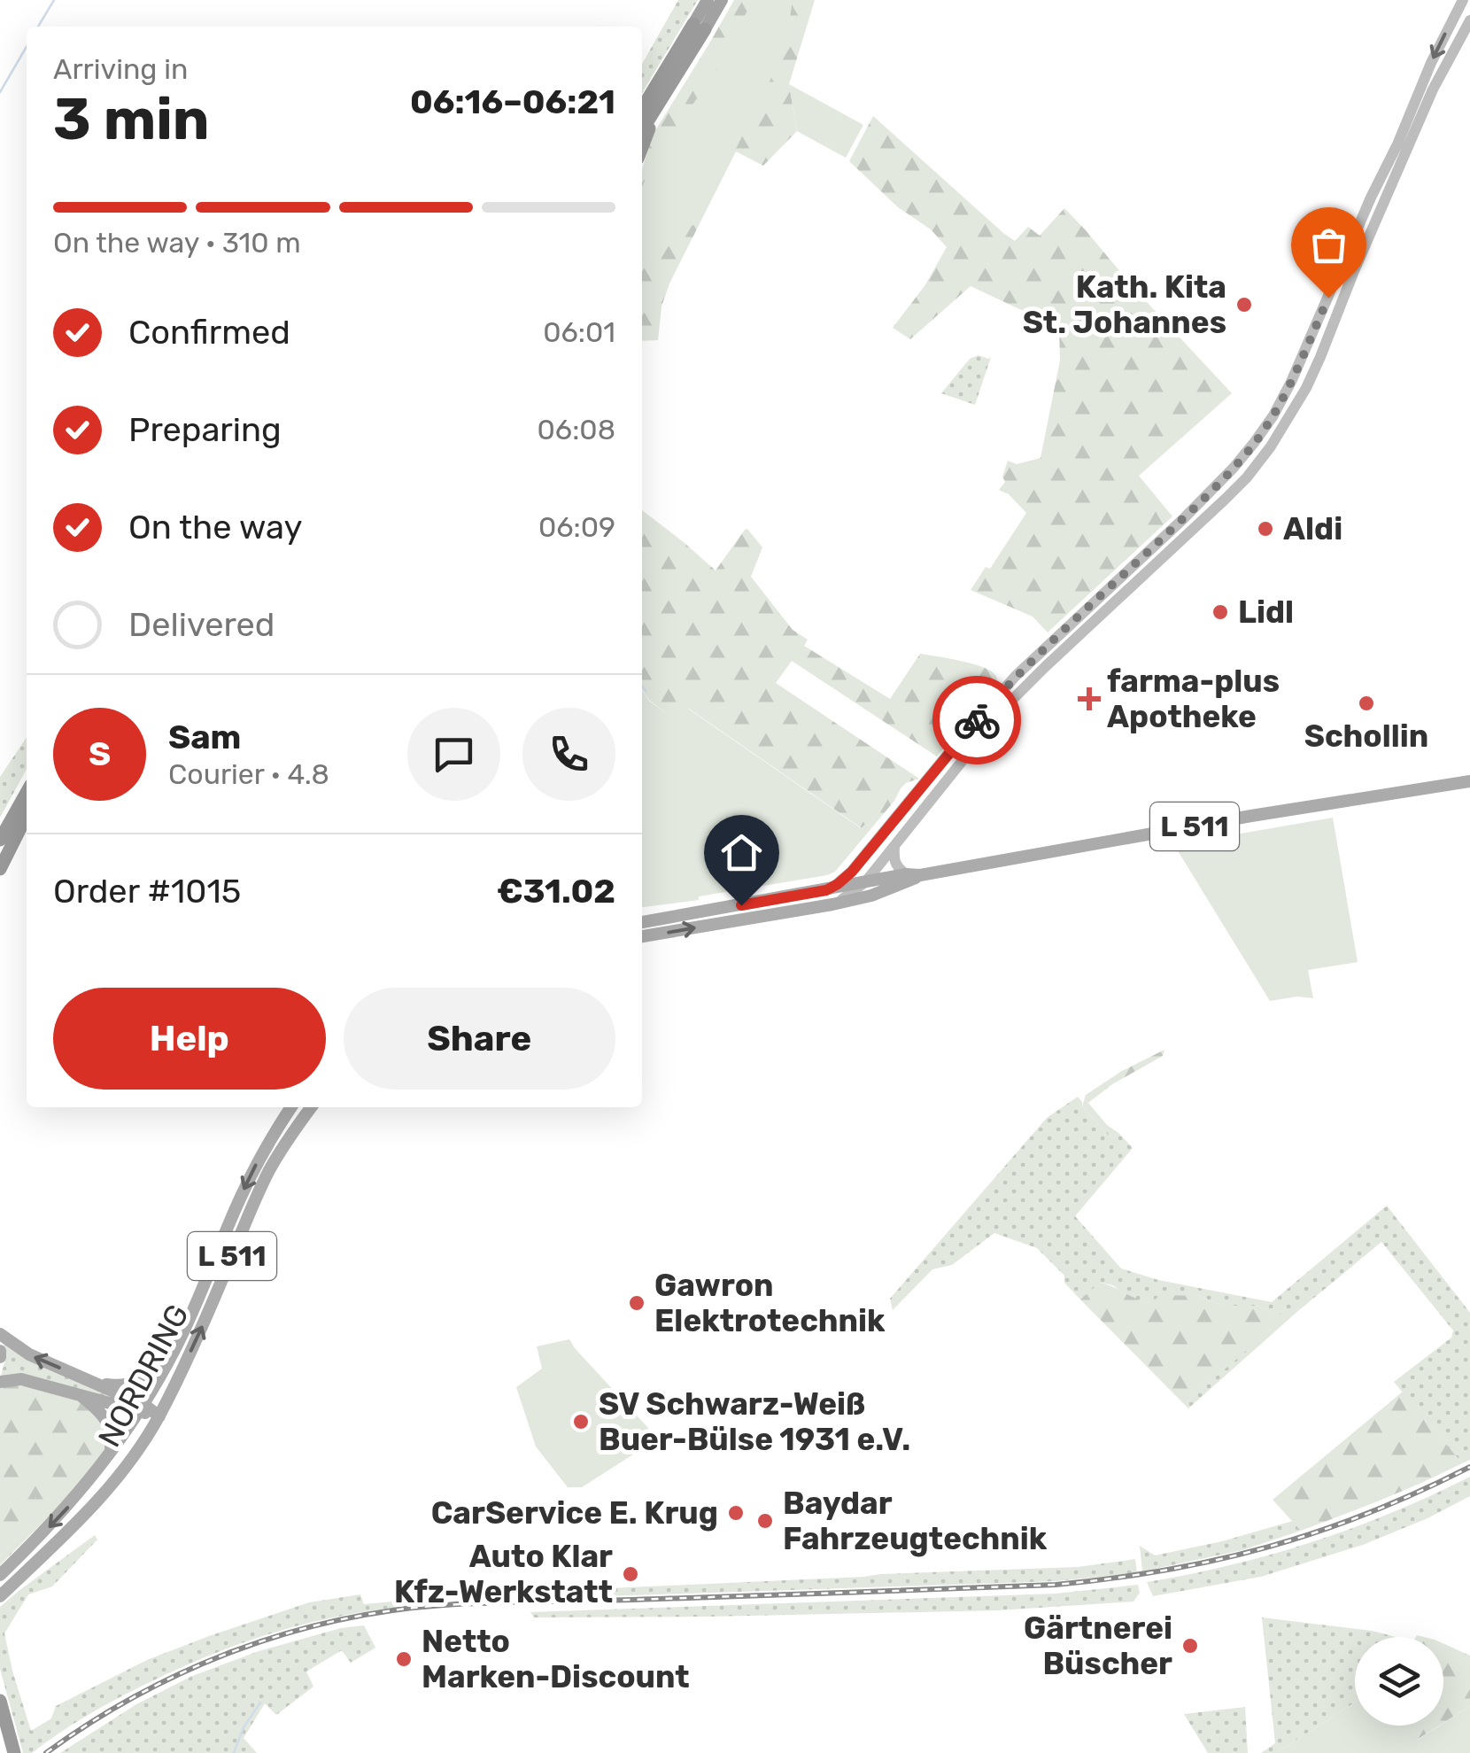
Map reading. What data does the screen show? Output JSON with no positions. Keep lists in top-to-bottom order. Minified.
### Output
{"streets":{"main road":["L 511","NORDRING"]},"places":{"other":["Kath. Kita St. Johannes","Aldi","Lidl","Schollin","Gawron Elektrotechnik","SV Schwarz-Weiß Buer-Bülse 1931 e.V.","CarService E. Krug","Baydar Fahrzeugtechnik","Auto Klar Kfz-Werkstatt","Gärtnerei Büscher","Netto Marken-Discount"],"health":["farma-plus Apotheke"]},"page":{"heading":["3 min","Arriving in","06:16–06:21"],"panel":["Sam","Courier · 4.8","Order #1015","€31.02"],"bar":"On the way · 310 m","list":[["Confirmed","06:01"],["Preparing","06:08"],["On the way","06:09"],"Delivered"],"round":"S","buttons":["Help","Share"]}}
